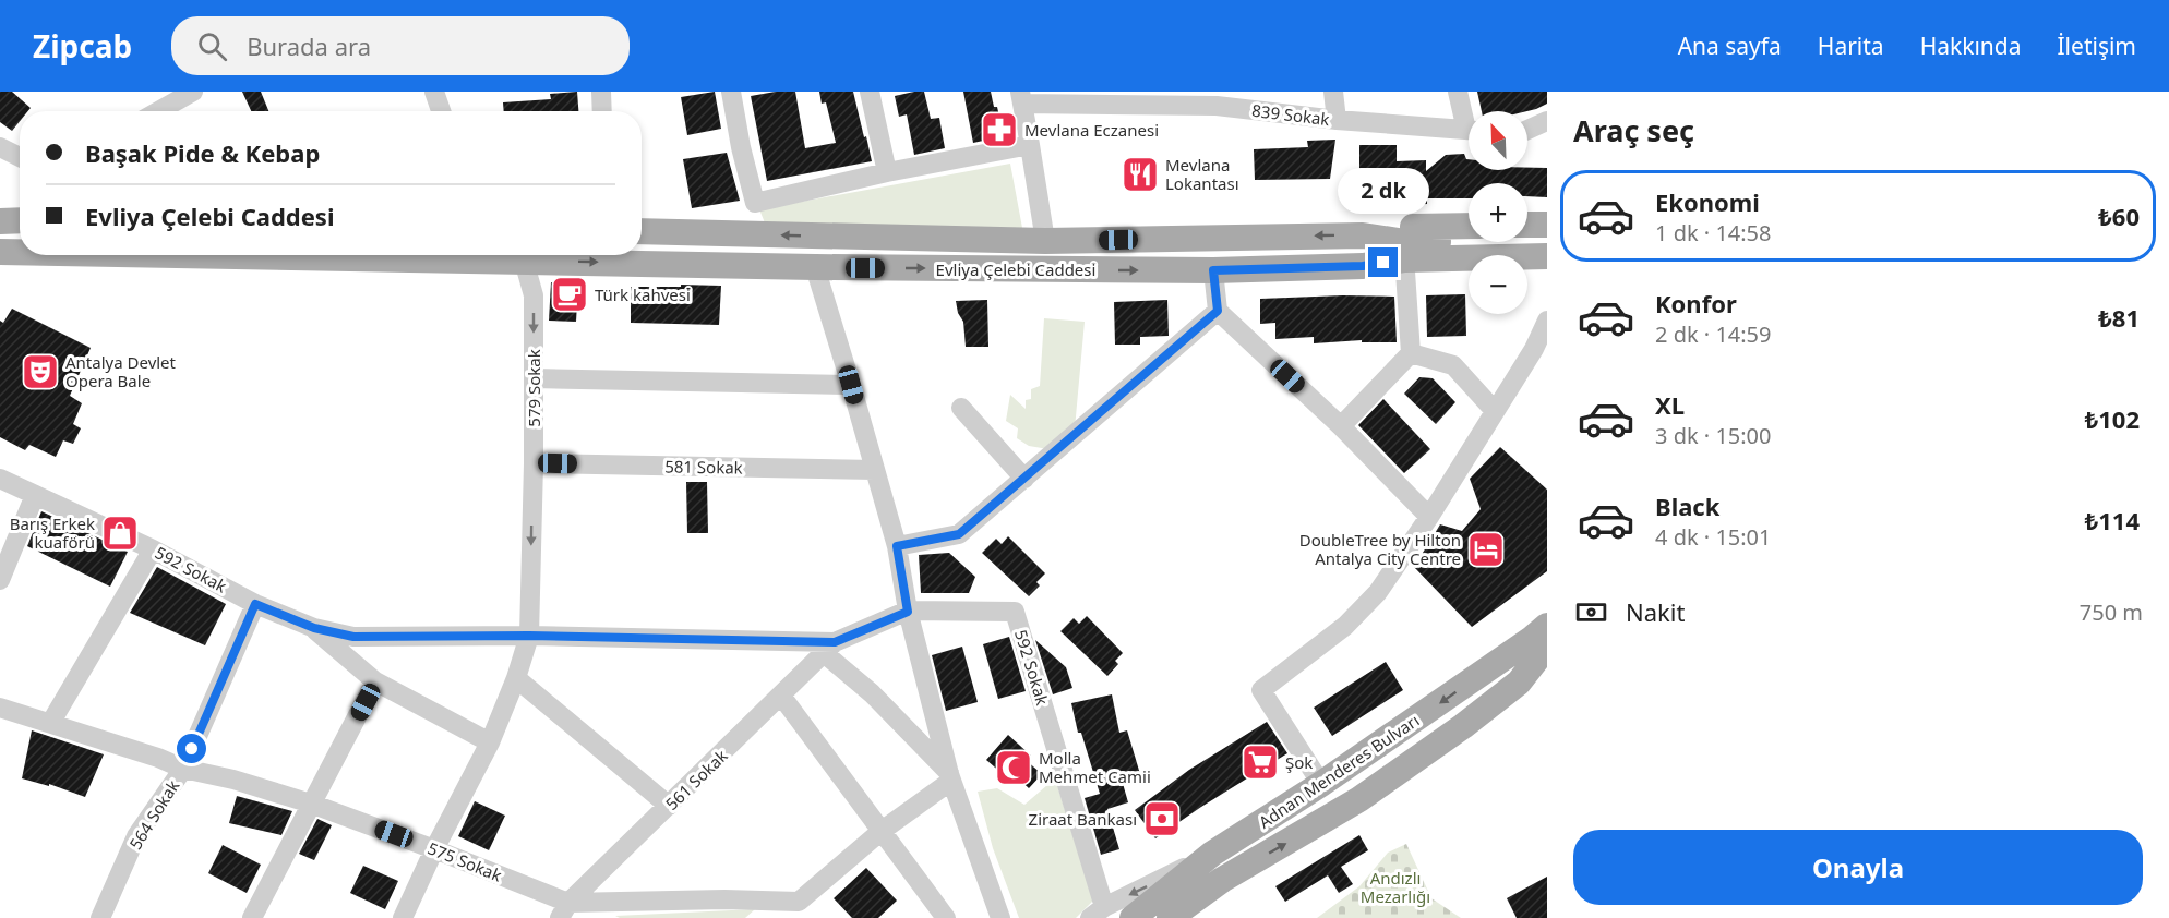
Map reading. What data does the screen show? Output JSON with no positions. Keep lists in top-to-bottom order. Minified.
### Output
{"streets":{"main road":["Evliya Çelebi Caddesi","Adnan Menderes Bulvarı"],"street":["839 Sokak","579 Sokak","581 Sokak","592 Sokak","561 Sokak","564 Sokak","575 Sokak"]},"crossings":[["Evliya Çelebi Caddesi","579 Sokak"],["579 Sokak","581 Sokak"],["579 Sokak","592 Sokak"],["579 Sokak","575 Sokak"],["592 Sokak","561 Sokak"],["592 Sokak","564 Sokak"],["561 Sokak","575 Sokak"],["564 Sokak","575 Sokak"]],"one_way":["579 Sokak"],"parks":["Andızlı Mezarlığı"],"places":{"pharmacy":["Mevlana Eczanesi"],"restaurant":["Mevlana Lokantası"],"cafe":["Türk kahvesi"],"theatre":["Antalya Devlet Opera Bale"],"shop":["Barış Erkek kuaförü"],"hotel":["DoubleTree by Hilton Antalya City Centre"],"supermarket":["Şok"],"mosque":["Molla Mehmet Camii"],"bank":["Ziraat Bankası"]},"north":"top left","page":{"header":"Zipcab","search":"Burada ara","nav":["Ana sayfa","Harita","Hakkında","İletişim"],"heading":"Araç seç","map_buttons":["+","−"],"banner":["Başak Pide & Kebap","Evliya Çelebi Caddesi"],"bubble":"2 dk","list":[{"name":"Ekonomi","note":"1 dk · 14:58","value":"₺60"},{"name":"Konfor","note":"2 dk · 14:59","value":"₺81"},{"name":"XL","note":"3 dk · 15:00","value":"₺102"},{"name":"Black","note":"4 dk · 15:01","value":"₺114"}],"pay":["Nakit","750 m"],"buttons":"Onayla"}}
